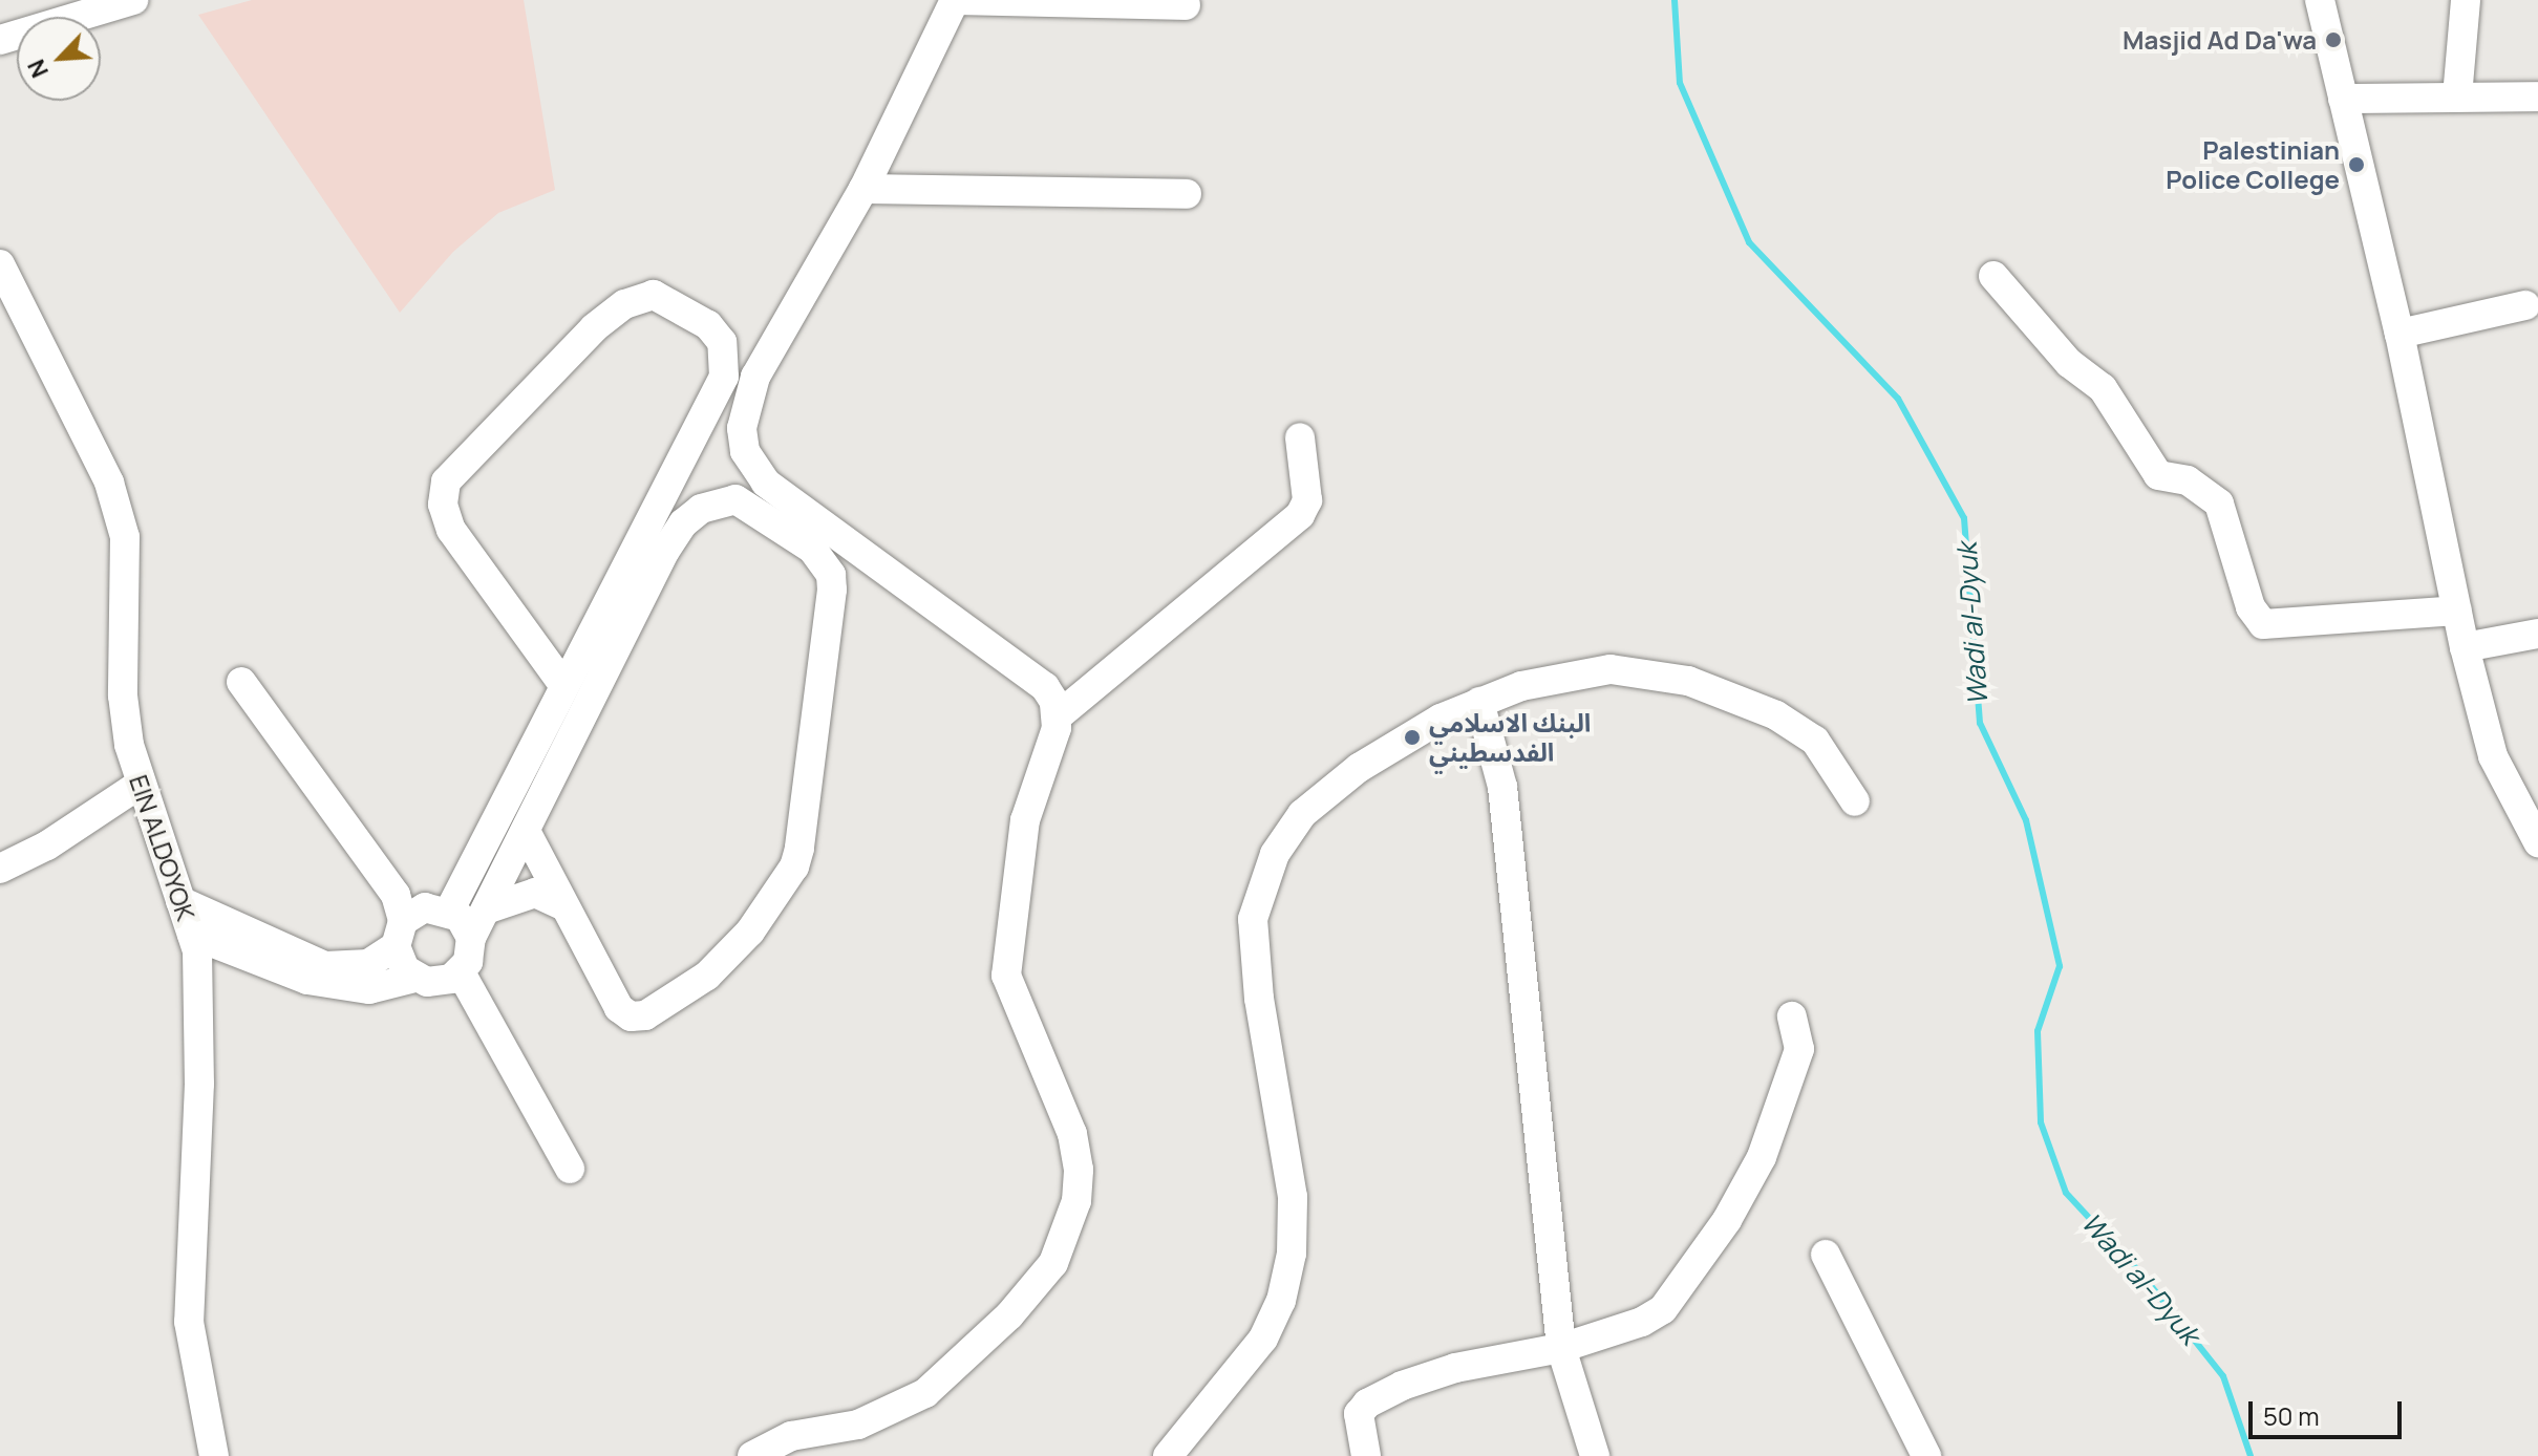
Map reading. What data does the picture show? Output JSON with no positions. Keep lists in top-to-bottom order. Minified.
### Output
{"streets":{"street":["EIN ALDOYOK"]},"water":["Wadi al-Dyuk"],"places":["Masjid Ad Da'wa","Palestinian Police College","البنك الاسلامي الفدسطيني"],"scale_bar":"50 m","north":"bottom left"}
